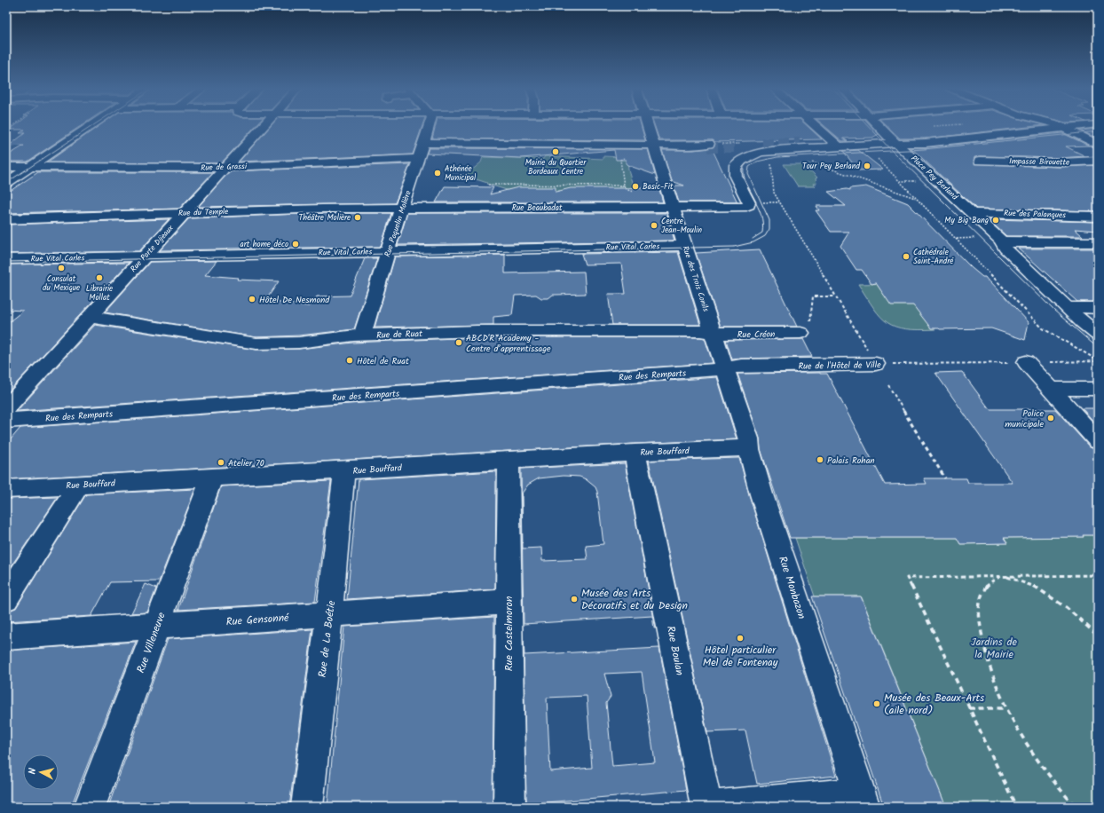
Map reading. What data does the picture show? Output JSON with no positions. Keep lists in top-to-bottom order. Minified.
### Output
{"streets":{"street":["Impasse Birouette","Rue de Grassi","Place Pey Berland","Rue Beaubadat","Rue du Temple","Rue des Palanques","Rue Poquelin Molière","Rue Vital Carles","Rue Porte Dijeaux","Rue des Trois Conils","Rue de Ruat","Rue Créon","Rue de l'Hôtel de Ville","Rue des Remparts","Rue Bouffard","Rue Monbazon","Rue Gensonné","Rue Castelmoron","Rue de La Boétie","Rue Villeneuve","Rue Boulan"]},"crossings":[["Rue de Grassi","Rue Poquelin Molière"],["Rue de Grassi","Rue Porte Dijeaux"],["Place Pey Berland","Rue des Palanques"],["Rue Beaubadat","Rue du Temple"],["Rue Beaubadat","Rue Poquelin Molière"],["Rue Beaubadat","Rue des Trois Conils"],["Rue du Temple","Rue Poquelin Molière"],["Rue du Temple","Rue Porte Dijeaux"],["Rue Poquelin Molière","Rue Vital Carles"],["Rue Poquelin Molière","Rue de Ruat"],["Rue Vital Carles","Rue Porte Dijeaux"],["Rue Vital Carles","Rue des Trois Conils"],["Rue Porte Dijeaux","Rue de Ruat"],["Rue des Trois Conils","Rue de Ruat"],["Rue des Trois Conils","Rue Créon"],["Rue des Trois Conils","Rue de l'Hôtel de Ville"],["Rue des Trois Conils","Rue des Remparts"],["Rue des Trois Conils","Rue Monbazon"],["Rue de Ruat","Rue Créon"],["Rue de l'Hôtel de Ville","Rue des Remparts"],["Rue de l'Hôtel de Ville","Rue Monbazon"],["Rue des Remparts","Rue Monbazon"],["Rue Bouffard","Rue Monbazon"],["Rue Bouffard","Rue Castelmoron"],["Rue Bouffard","Rue de La Boétie"],["Rue Bouffard","Rue Villeneuve"],["Rue Bouffard","Rue Boulan"],["Rue Gensonné","Rue Castelmoron"],["Rue Gensonné","Rue de La Boétie"],["Rue Gensonné","Rue Villeneuve"]],"parks":["Jardins de la Mairie"],"places":["Mairie du Quartier Bordeaux Centre","Tour Pey Berland","Athénée Municipal","Basic-Fit","Théâtre Molière","My Big Bang","Centre Jean-Moulin","art home déco","Cathédrale Saint-André","Consulat du Mexique","Librairie Mollat","Hôtel De Nesmond","ABCD'R Academy - Centre d’apprentissage","Hôtel de Ruat","Police municipale","Palais Rohan","Atelier 70","Musée des Arts Décoratifs et du Design","Hôtel particulier Mel de Fontenay","Musée des Beaux-Arts (aile nord)"],"north":"left"}
